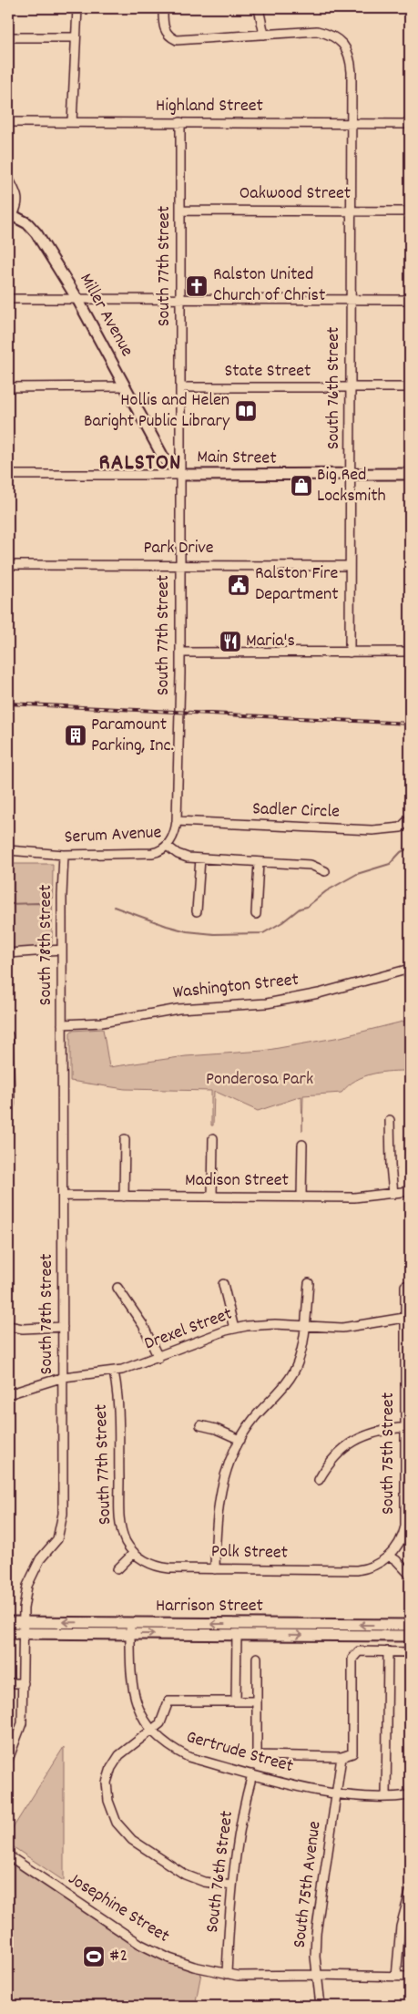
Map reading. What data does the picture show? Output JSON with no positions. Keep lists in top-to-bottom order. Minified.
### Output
{"streets":{"main road":["Miller Avenue","Main Street","Harrison Street"],"street":["Highland Street","Oakwood Street","South 77th Street","State Street","South 76th Street","Park Drive","Sadler Circle","Serum Avenue","South 78th Street","Washington Street","Madison Street","Drexel Street","South 75th Street","Polk Street","Gertrude Street","South 75th Avenue","Josephine Street"]},"crossings":[["Highland Street","South 77th Street"],["Highland Street","South 76th Street"],["Oakwood Street","South 77th Street"],["Oakwood Street","South 76th Street"],["South 77th Street","Miller Avenue"],["South 77th Street","State Street"],["South 77th Street","Main Street"],["South 77th Street","Park Drive"],["South 77th Street","Sadler Circle"],["South 77th Street","Serum Avenue"],["South 77th Street","Drexel Street"],["South 77th Street","Polk Street"],["Miller Avenue","Main Street"],["State Street","South 76th Street"],["South 76th Street","Main Street"],["South 76th Street","Park Drive"],["South 76th Street","Gertrude Street"],["South 76th Street","Josephine Street"],["Serum Avenue","South 78th Street"],["South 78th Street","Washington Street"],["South 78th Street","Madison Street"],["South 78th Street","Drexel Street"],["South 78th Street","Harrison Street"],["Drexel Street","South 75th Street"],["South 75th Street","Polk Street"],["Harrison Street","Gertrude Street"],["Gertrude Street","South 75th Avenue"],["South 75th Avenue","Josephine Street"]],"districts":["RALSTON"],"parks":["Ponderosa Park"],"places":{"church":["Ralston United Church of Christ"],"library":["Hollis and Helen Baright Public Library"],"shop":["Big Red Locksmith"],"public building":["Ralston Fire Department"],"restaurant":["Maria's"],"building":["Paramount Parking, Inc."],"sports":["#2"]}}
